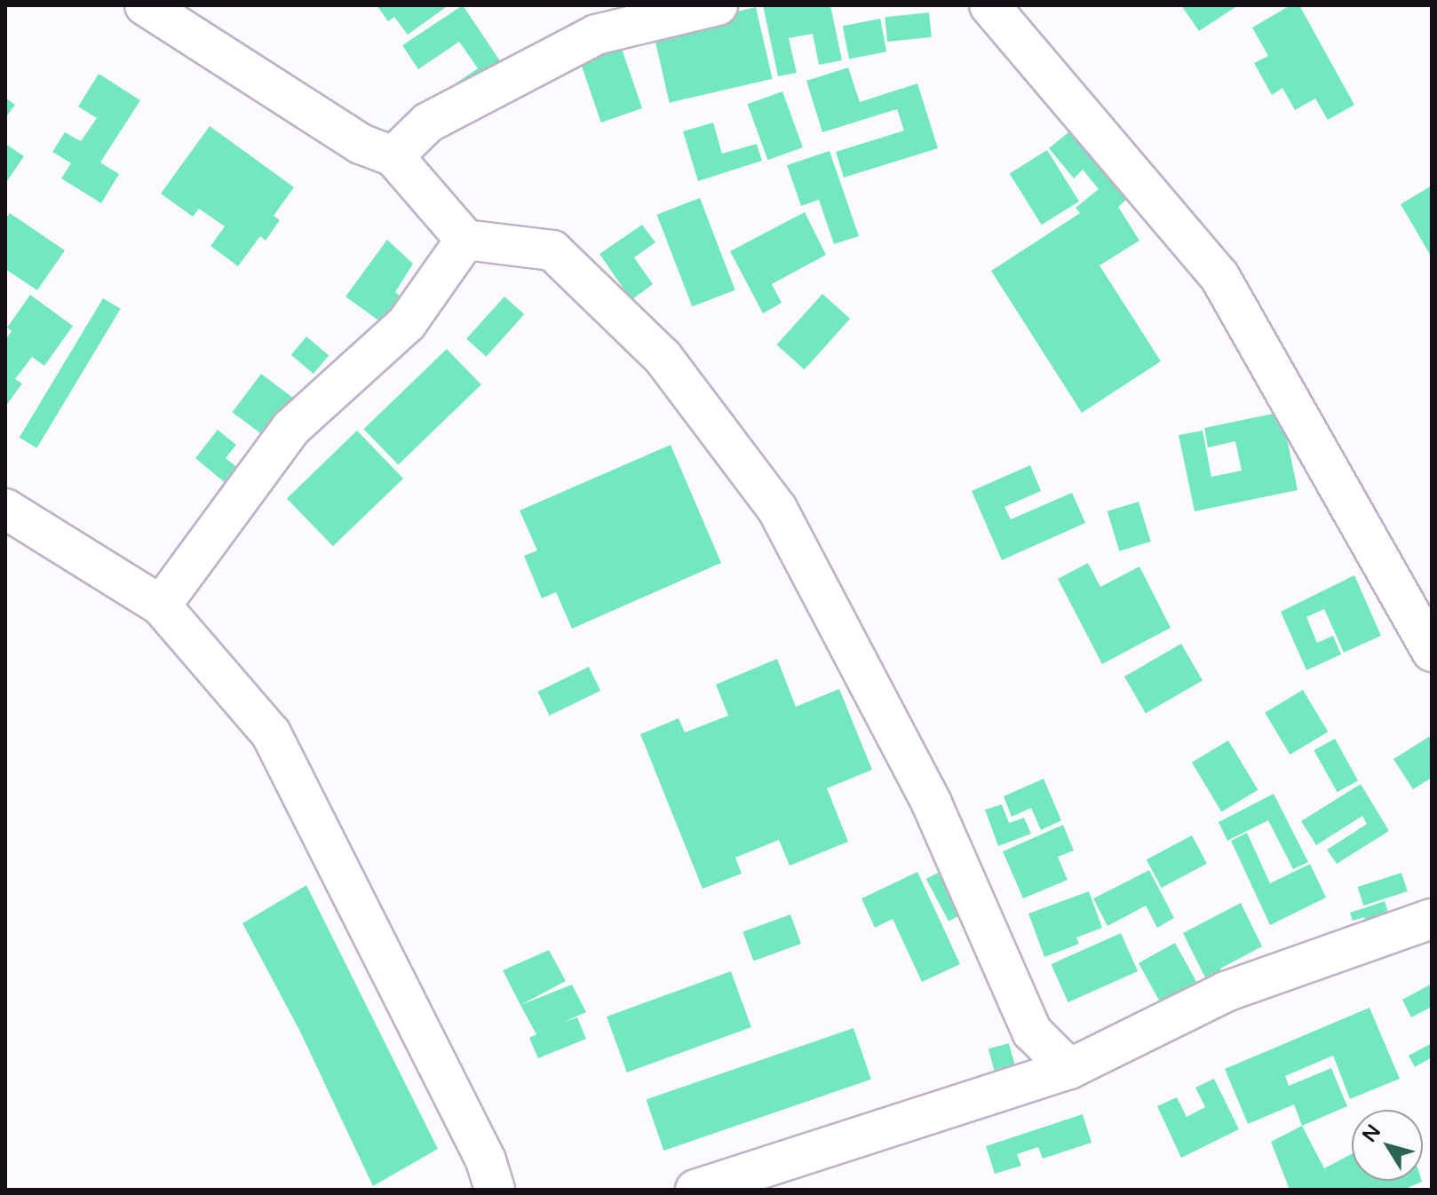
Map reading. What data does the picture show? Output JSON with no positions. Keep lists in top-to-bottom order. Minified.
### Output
{"north":"top left"}
